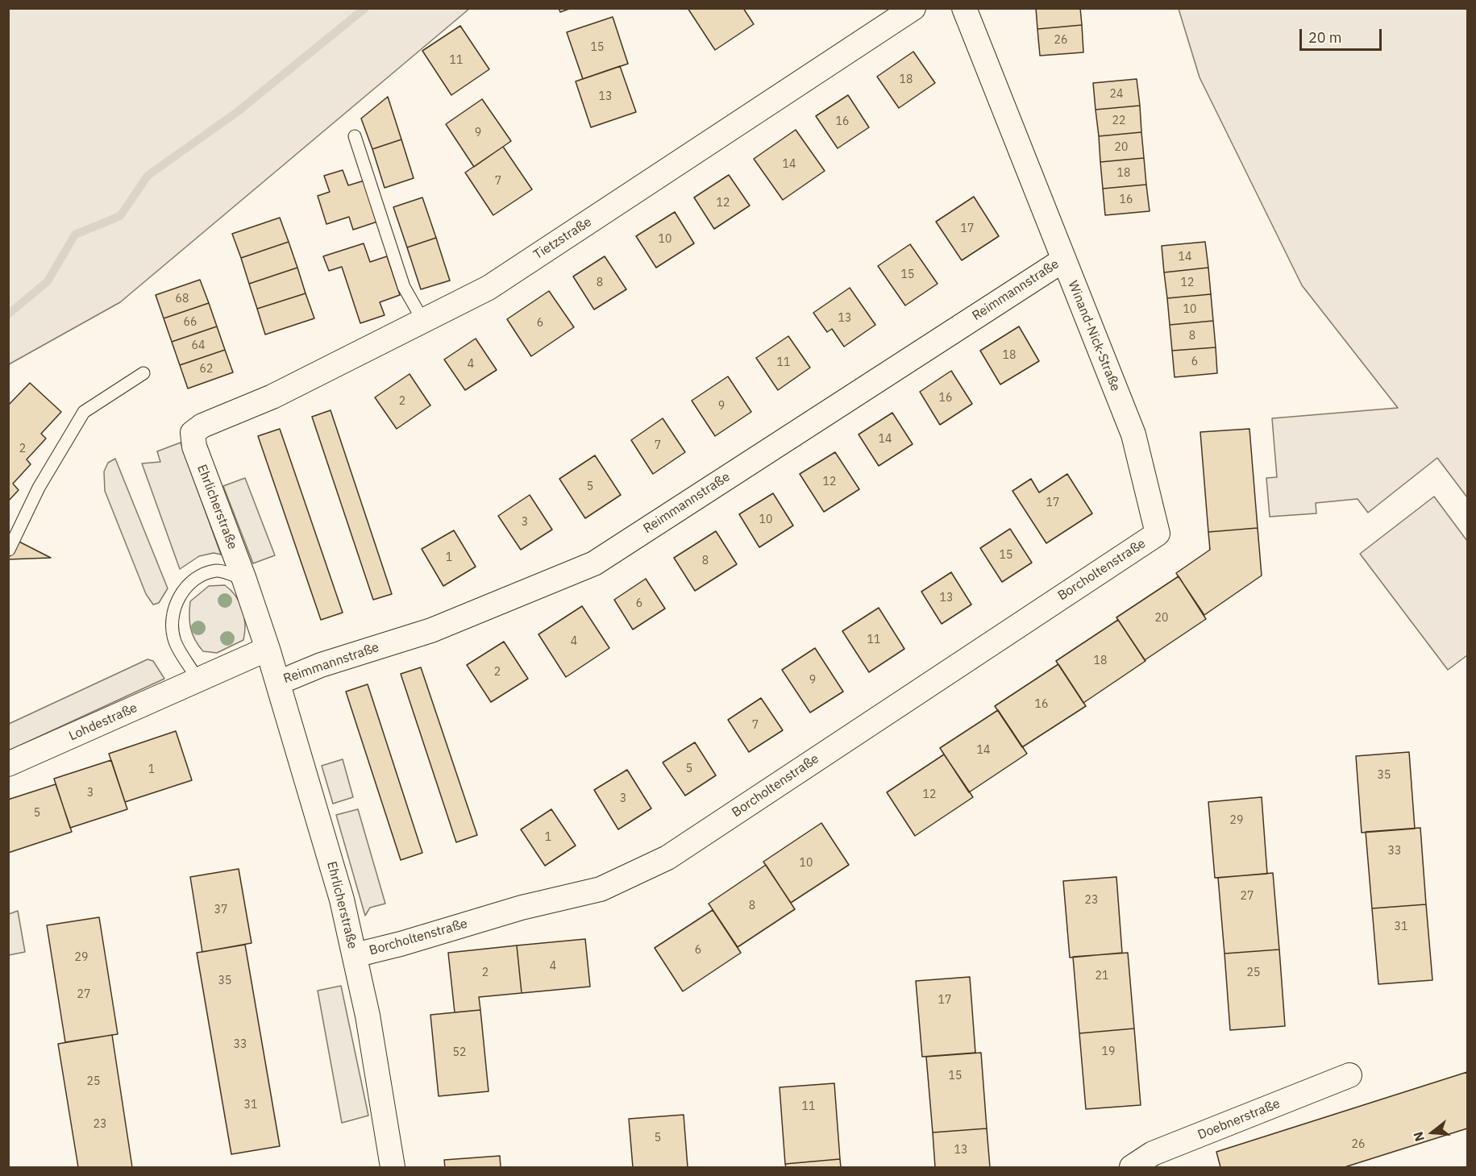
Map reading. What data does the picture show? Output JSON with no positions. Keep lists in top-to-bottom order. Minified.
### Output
{"streets":{"street":["Tietzstraße","Reimmannstraße","Winand-Nick-Straße","Ehrlicherstraße","Borcholtenstraße","Lohdestraße","Doebnerstraße"]},"crossings":[["Tietzstraße","Ehrlicherstraße"],["Reimmannstraße","Winand-Nick-Straße"],["Reimmannstraße","Ehrlicherstraße"],["Winand-Nick-Straße","Borcholtenstraße"],["Ehrlicherstraße","Borcholtenstraße"],["Ehrlicherstraße","Lohdestraße"]],"house_numbers":["26","15","11","18","24","13","22","16","9","20","14","18","7","16","12","17","10","14","15","8","12","68","10","13","66","6","8","64","18","6","11","4","62","16","2","9","14","7","2","12","5","17","10","3","15","1","8","13","6","20","11","4","18","2","9","16","7","14","5","1","35","3","12","3","5","29","1","33","10","27","23","8","37","31","6","29","4","2","25","21","35","27","17","33","19","52","15","25","31","11","23","5","26","13"],"scale_bar":"20 m","north":"left"}
